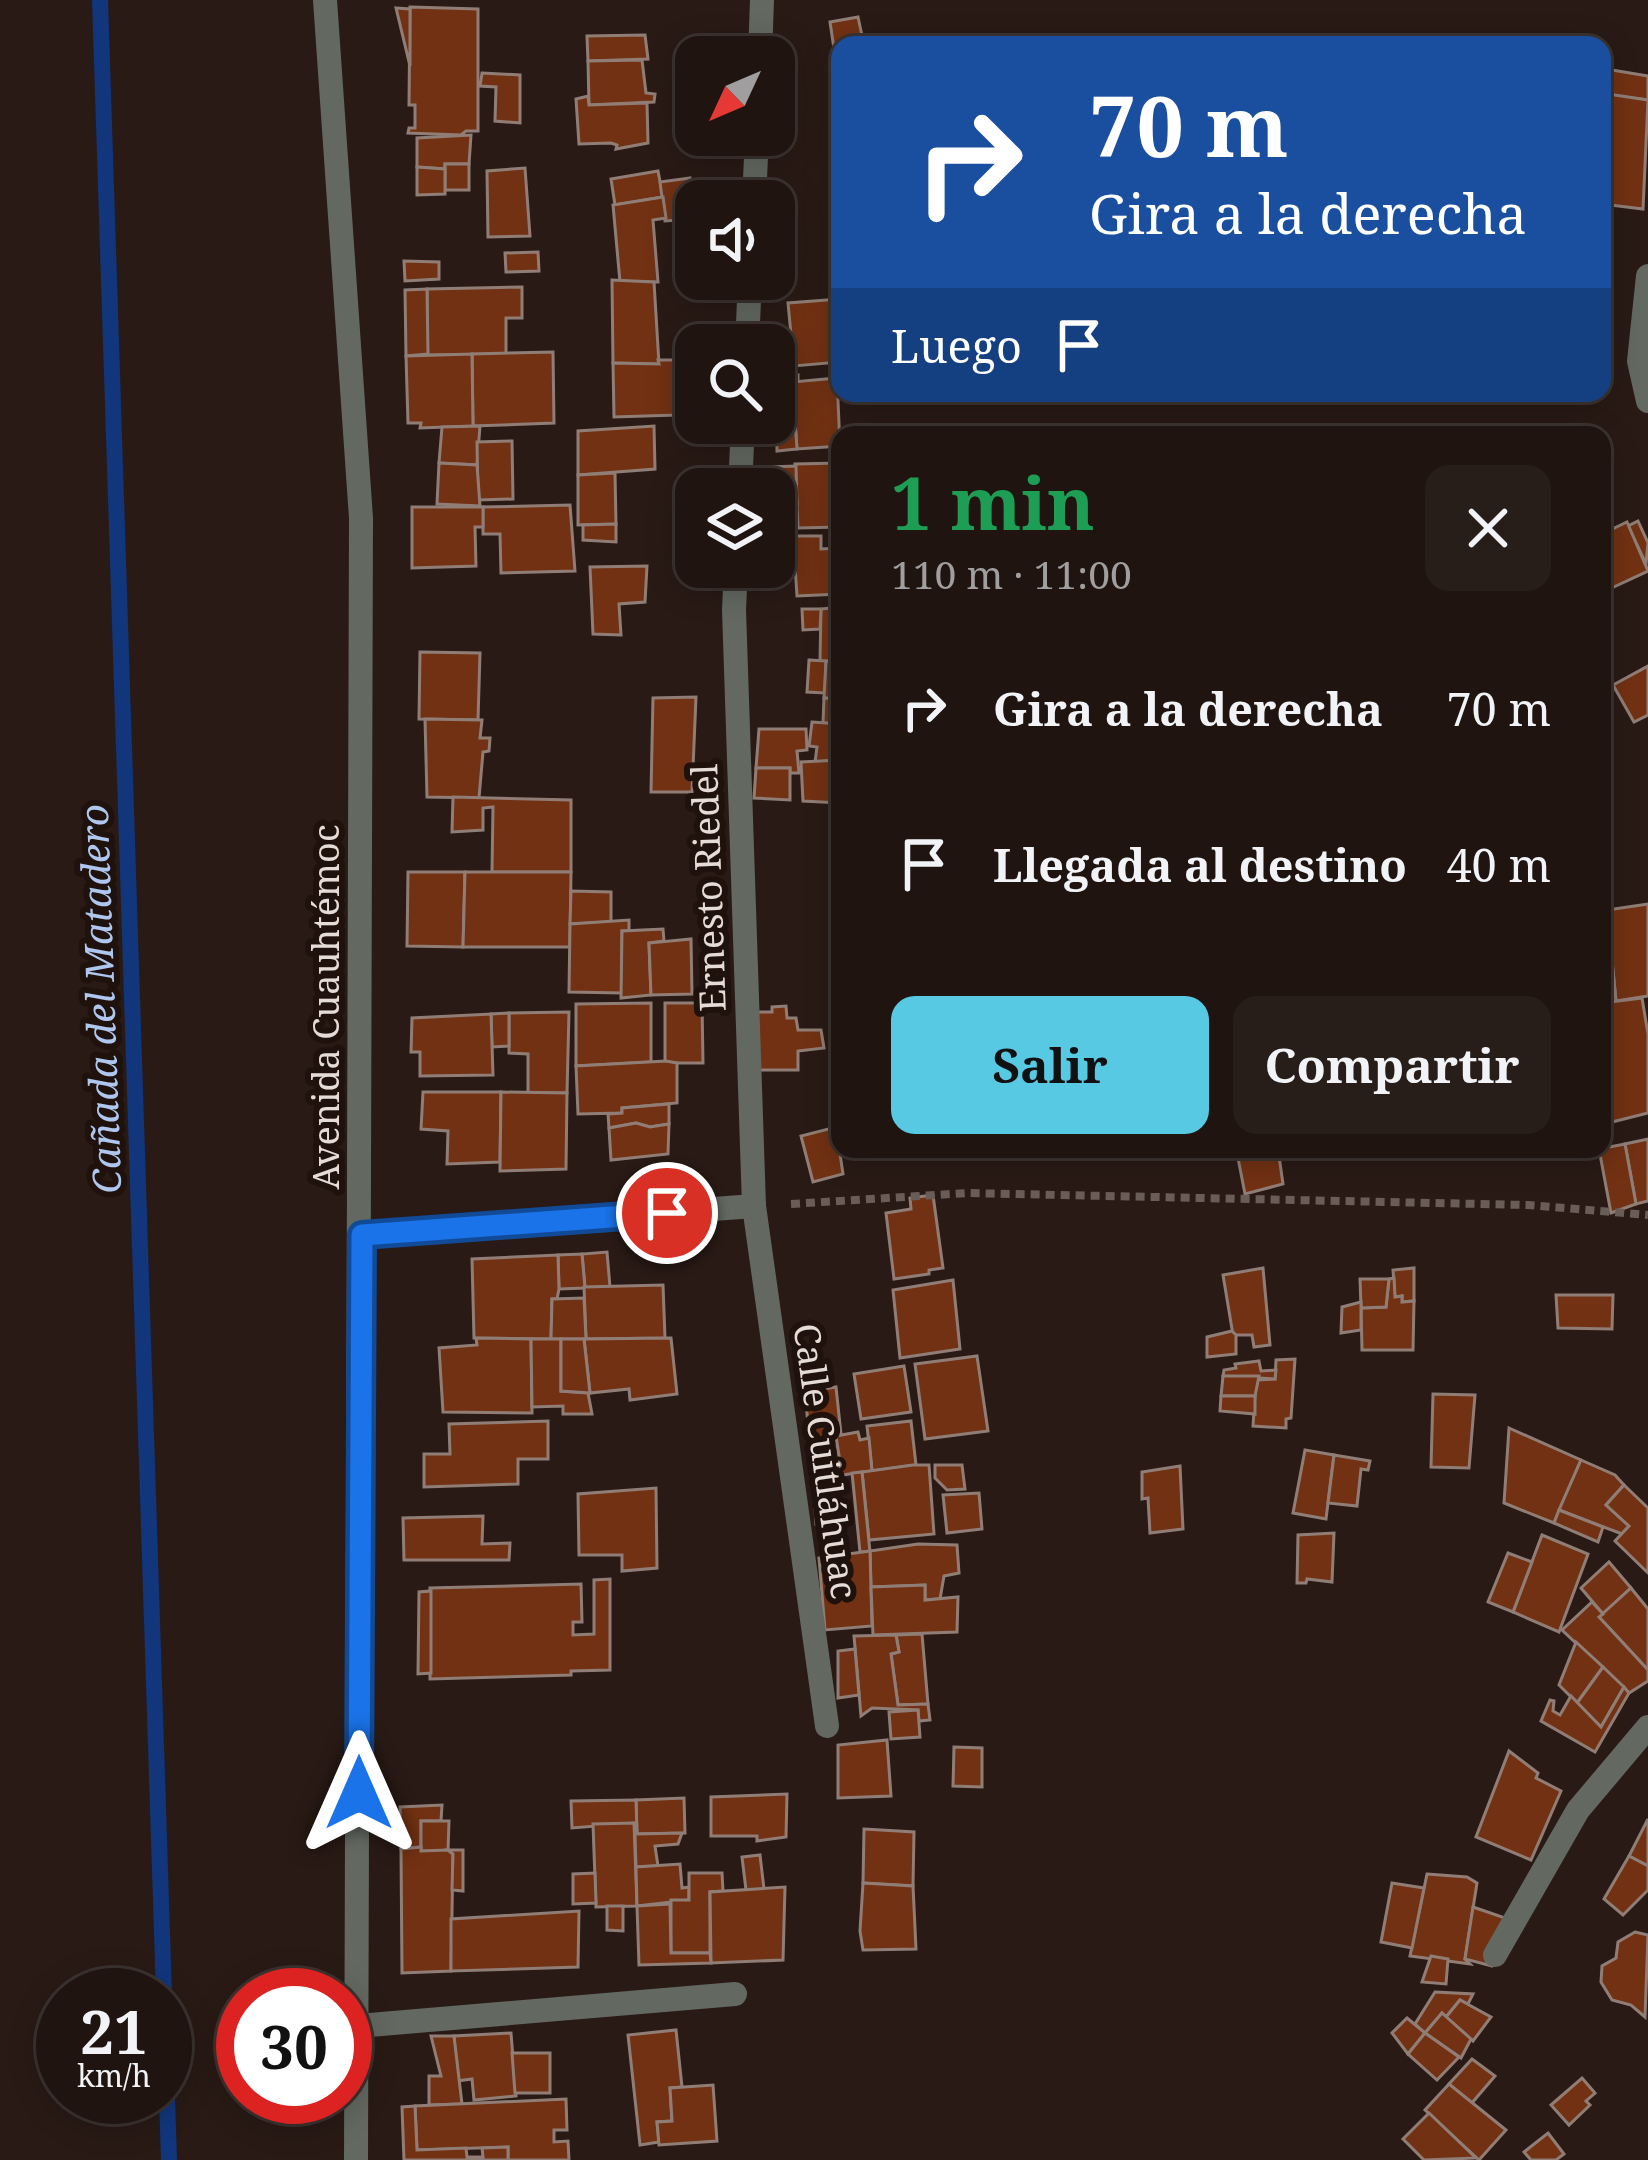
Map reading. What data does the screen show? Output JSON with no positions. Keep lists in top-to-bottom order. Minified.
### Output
{"streets":{"street":["Ernesto Riedel","Avenida Cuauhtémoc","Calle Cuitláhuac"]},"crossings":[["Ernesto Riedel","Calle Cuitláhuac"]],"water":["Cañada del Matadero"],"north":"bottom left","page":{"turn":["70 m","Gira a la derecha"],"then":"Luego","heading":["1 min","110 m · 11:00"],"list":[{"name":"Gira a la derecha","value":"70 m"},{"name":"Llegada al destino","value":"40 m"}],"buttons":["Salir","Compartir"],"speed":"21 km/h","limit":"30"}}
